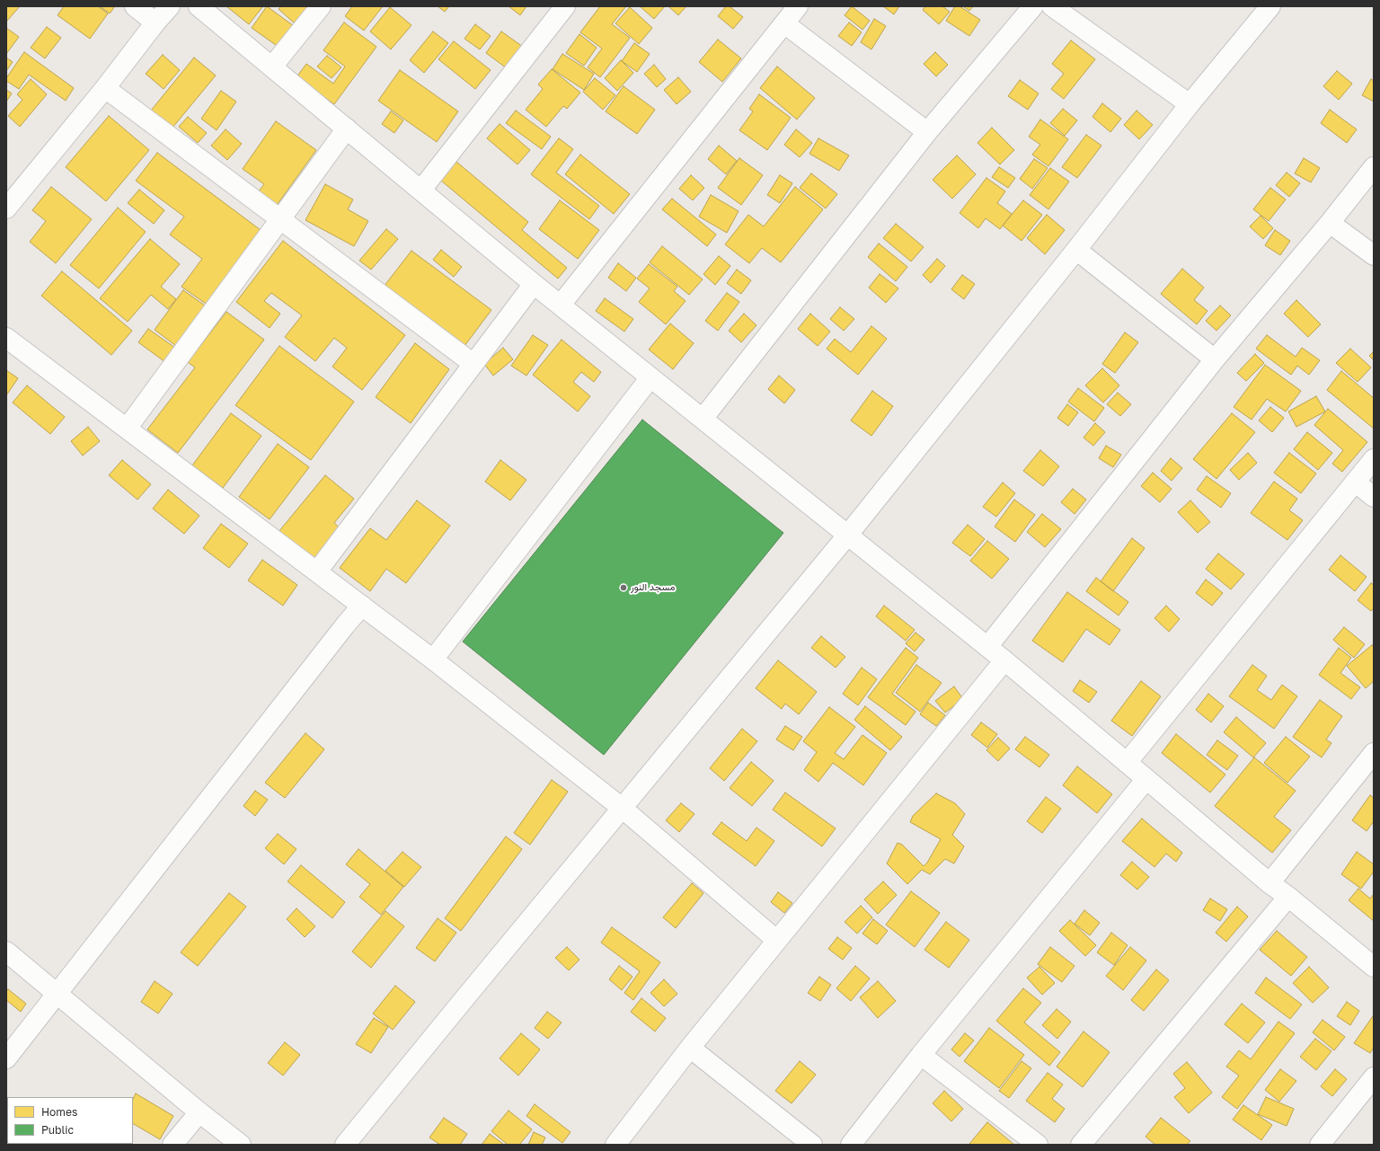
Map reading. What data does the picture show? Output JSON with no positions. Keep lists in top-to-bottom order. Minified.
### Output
{"places":["مسجد النور"],"legend":["Homes","Public"]}
